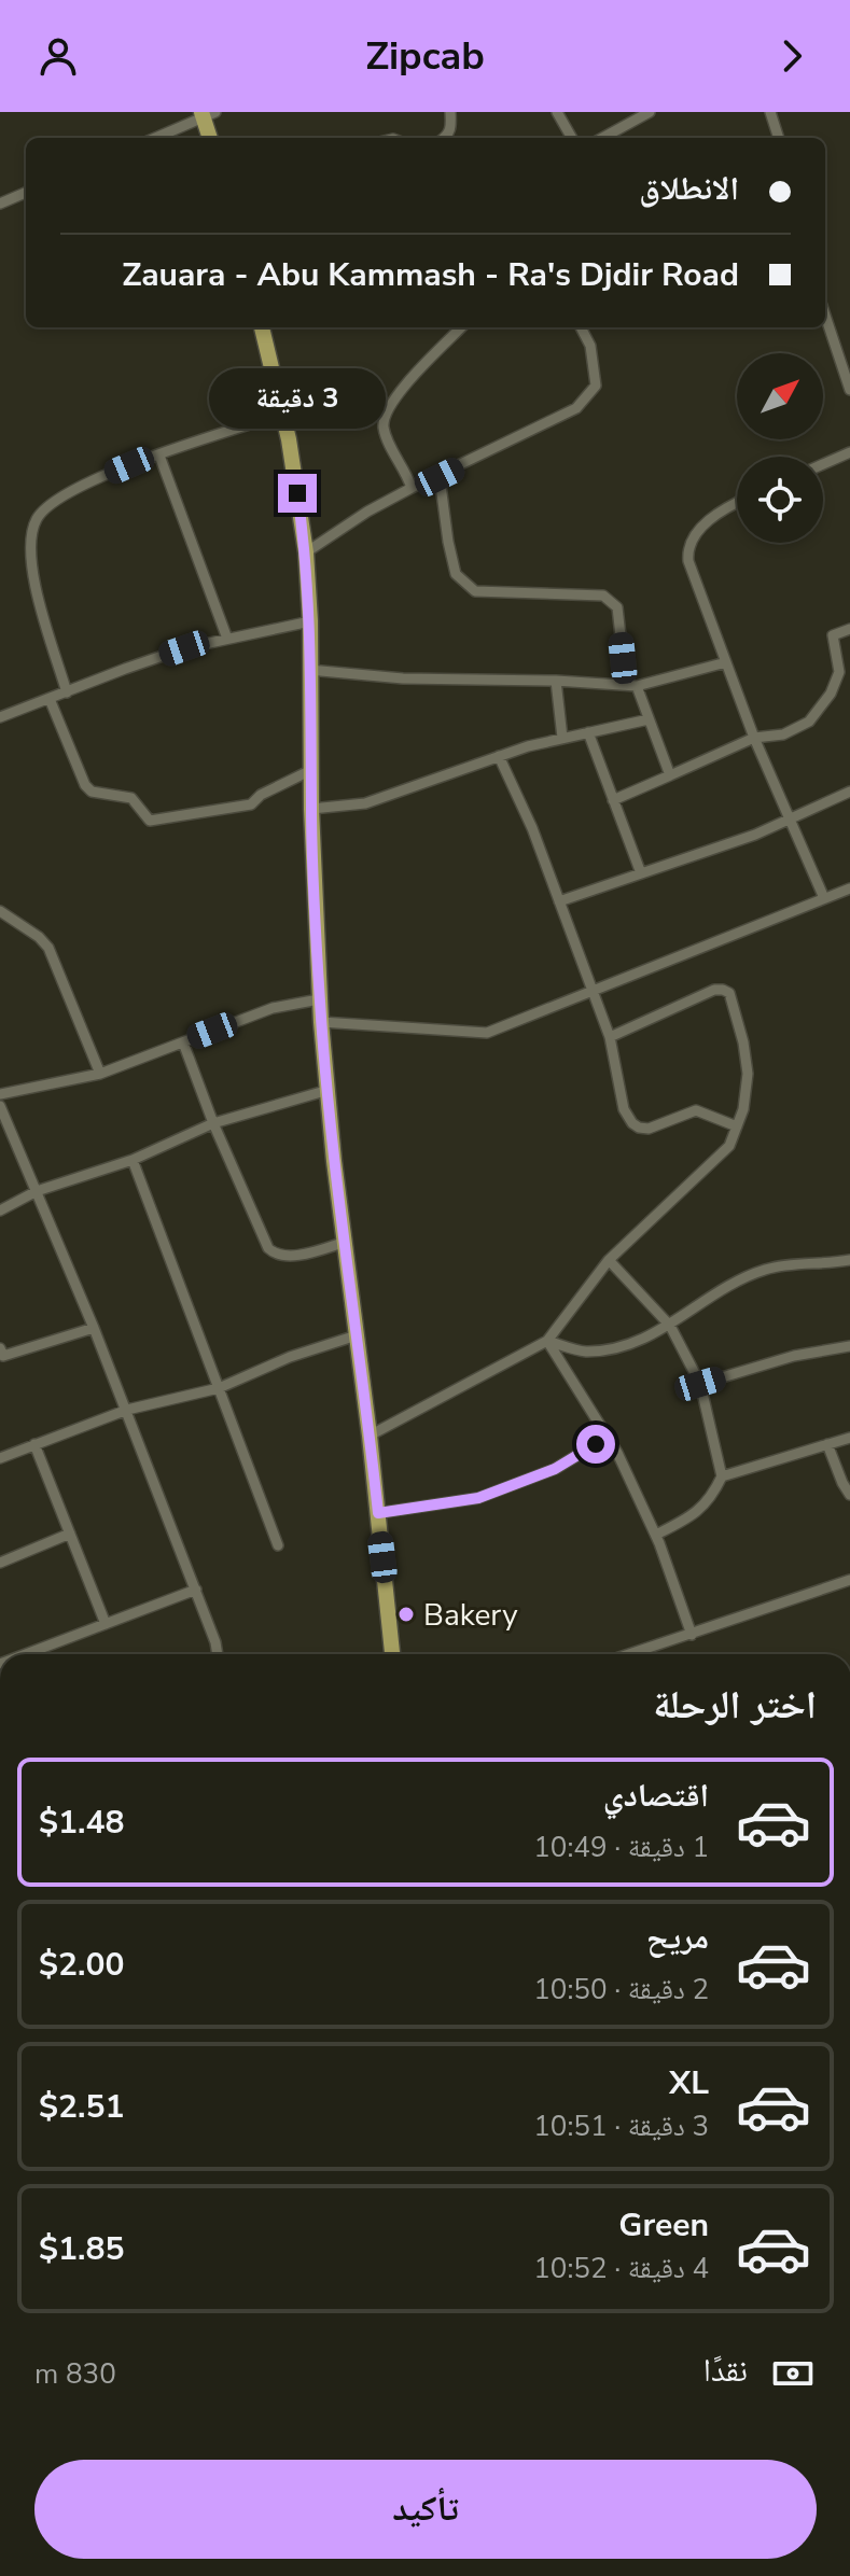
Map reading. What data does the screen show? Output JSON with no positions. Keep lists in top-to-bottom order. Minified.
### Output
{"places":["Bakery"],"north":"top right","page":{"header":"Zipcab","banner":["الانطلاق","Zauara - Abu Kammash - Ra's Djdir Road"],"bubble":"3 دقيقة","heading":"اختر الرحلة","list":[{"name":"اقتصادي","note":"1 دقيقة · 10:49","value":"$1.48"},{"name":"مريح","note":"2 دقيقة · 10:50","value":"$2.00"},{"name":"XL","note":"3 دقيقة · 10:51","value":"$2.51"},{"name":"Green","note":"4 دقيقة · 10:52","value":"$1.85"}],"pay":["نقدًا","830 m"],"buttons":"تأكيد"}}
